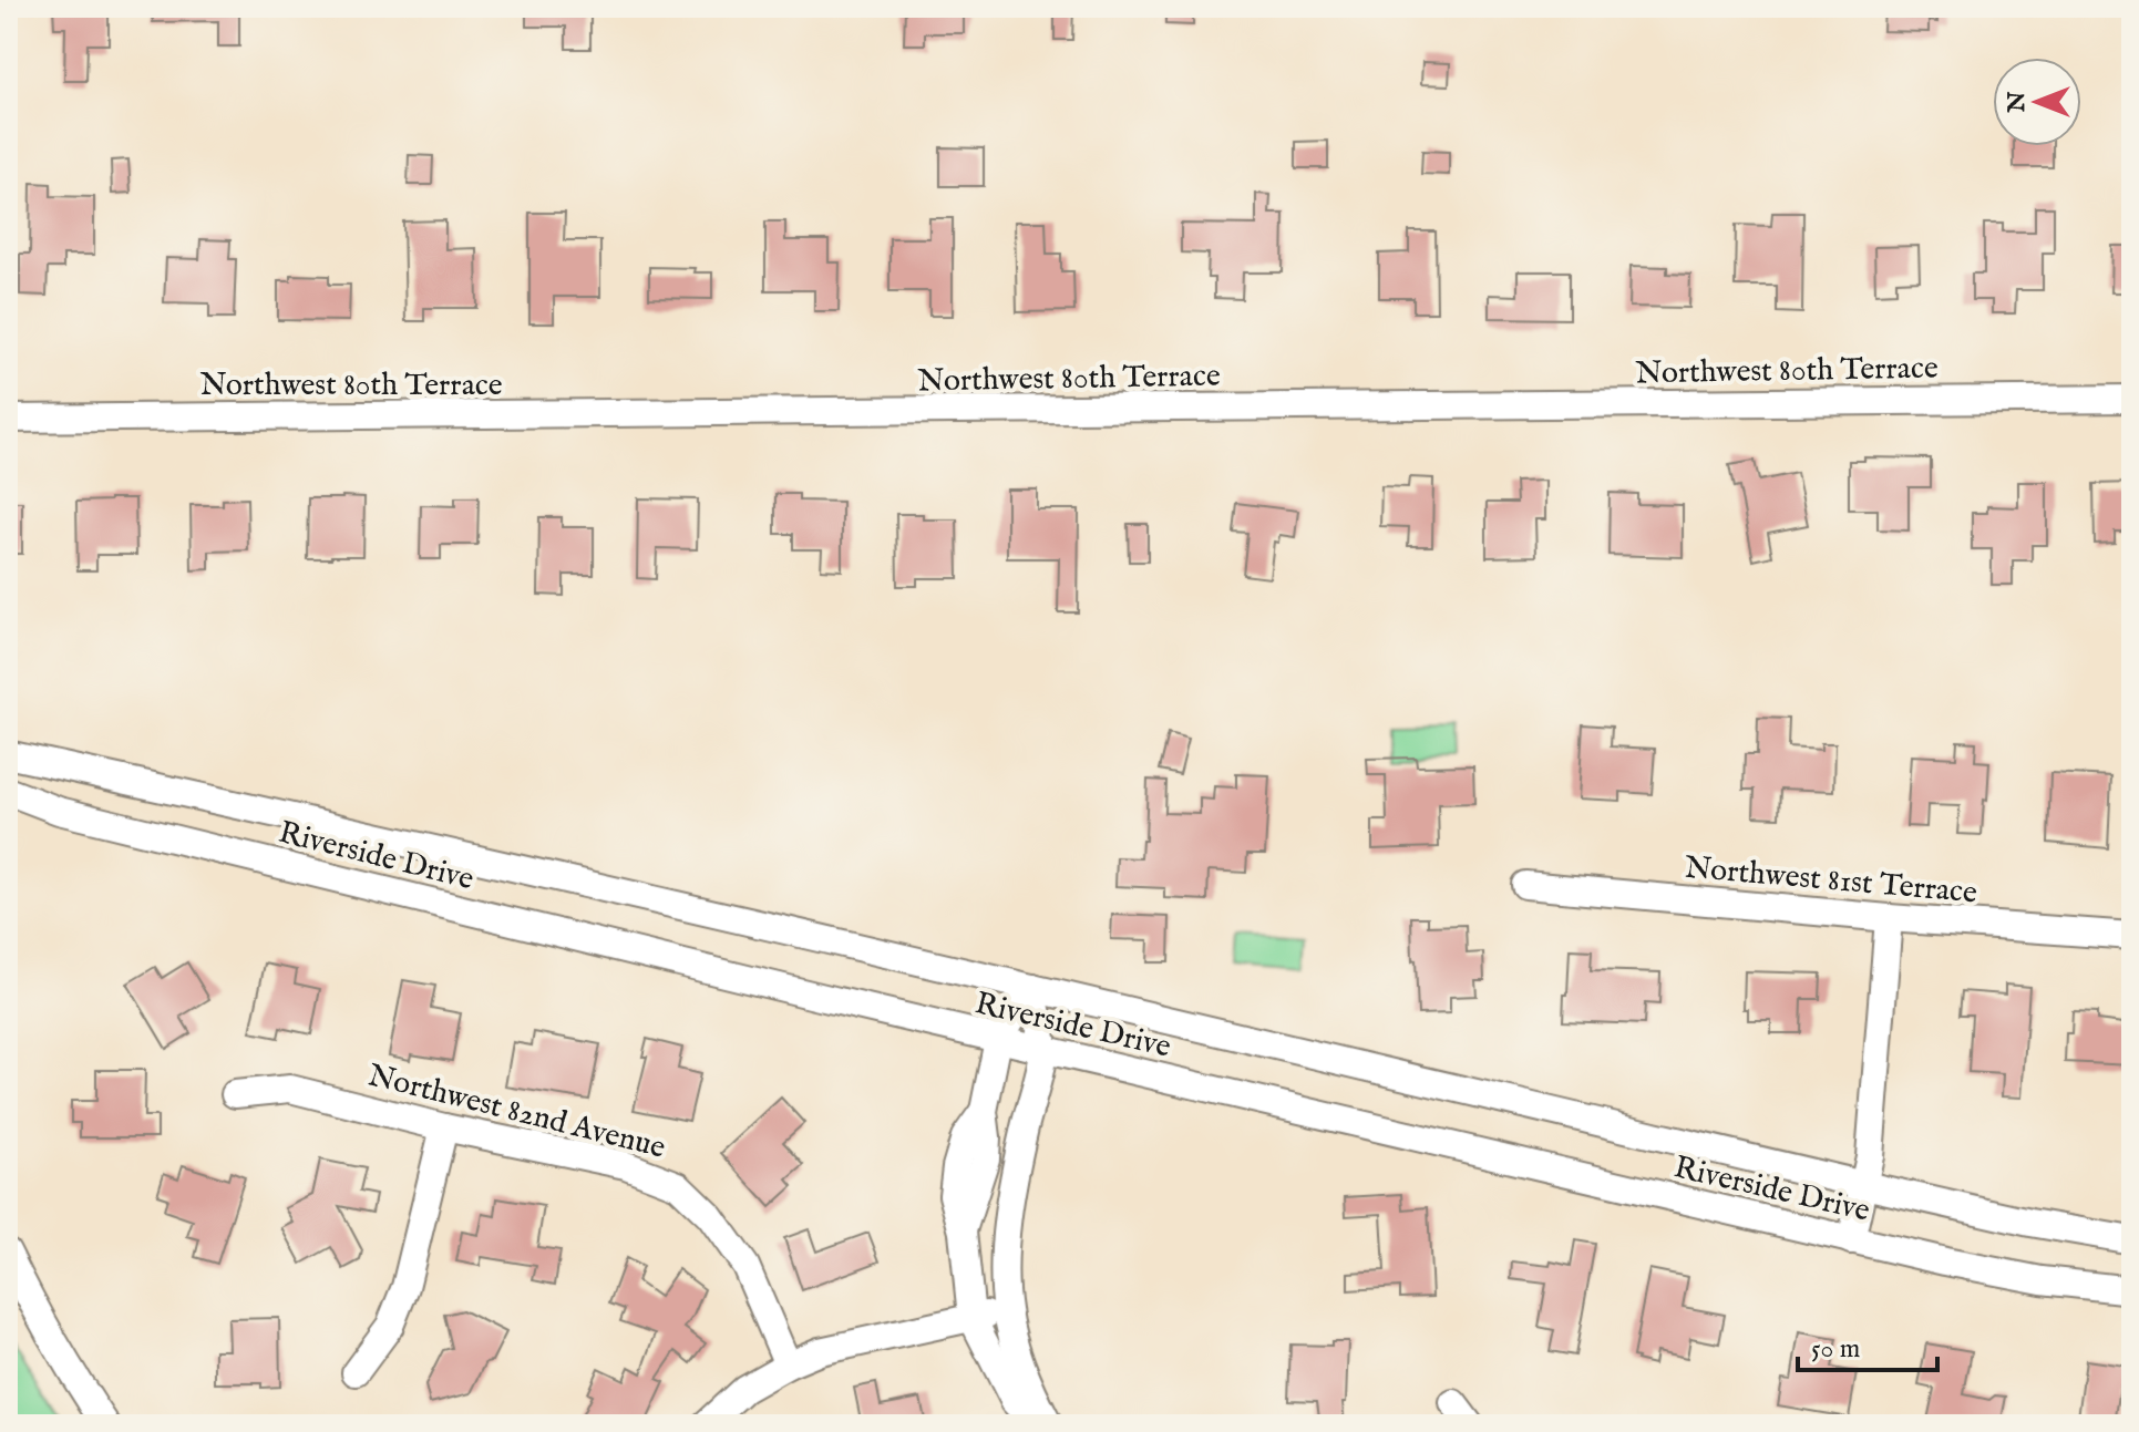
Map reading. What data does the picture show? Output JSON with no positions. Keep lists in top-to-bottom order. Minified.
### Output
{"streets":{"street":["Northwest 80th Terrace","Riverside Drive","Northwest 81st Terrace","Northwest 82nd Avenue"]},"scale_bar":"50 m","north":"left"}
